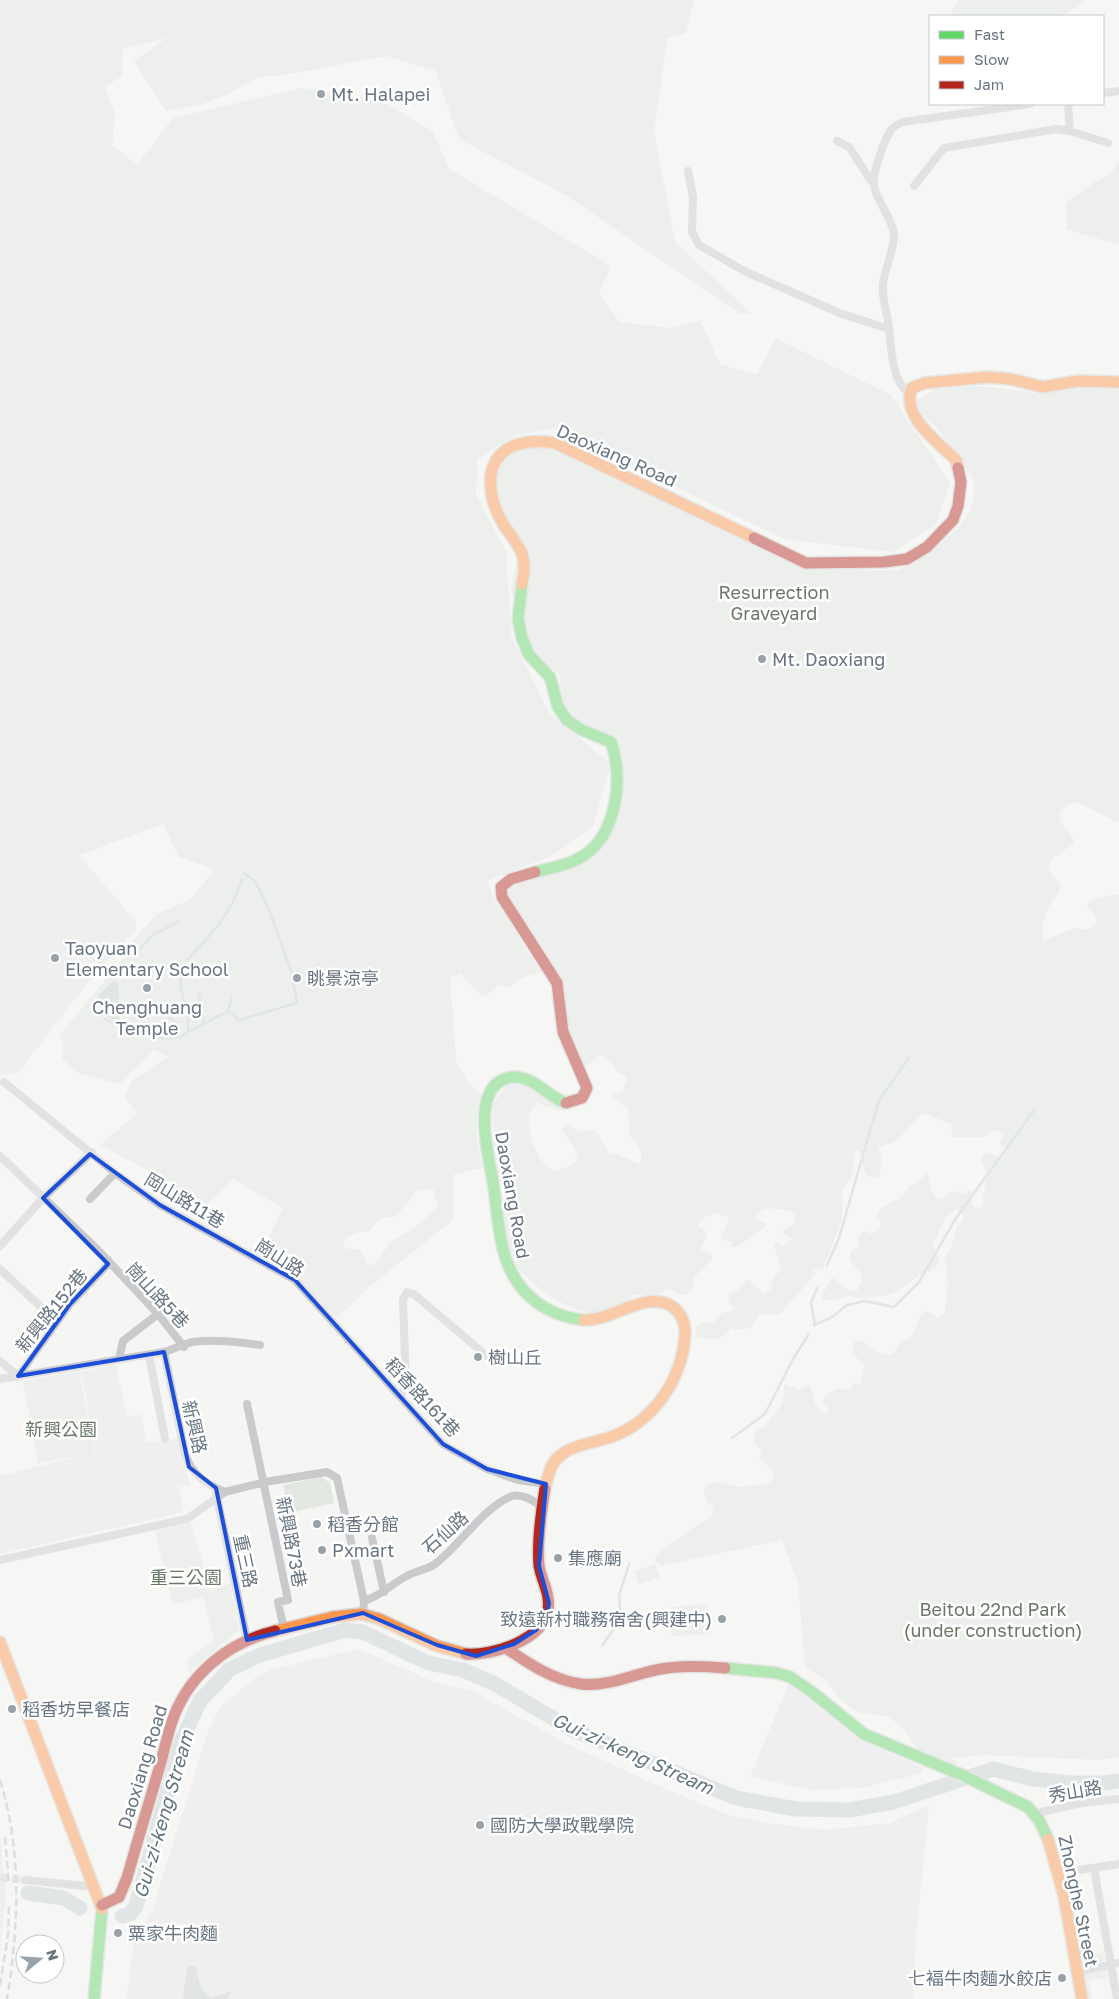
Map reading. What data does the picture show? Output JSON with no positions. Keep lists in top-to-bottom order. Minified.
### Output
{"streets":{"street":["Daoxiang Road","岡山路11巷","崗山路","崗山路5巷","新興路152巷","稻香路161巷","新興路","石仙路","新興路73巷","重三路","秀山路","Zhonghe Street"]},"crossings":[["Daoxiang Road","稻香路161巷"],["Daoxiang Road","石仙路"],["Daoxiang Road","新興路73巷"],["Daoxiang Road","重三路"],["岡山路11巷","崗山路"],["崗山路","稻香路161巷"],["崗山路5巷","新興路152巷"],["新興路","重三路"],["秀山路","Zhonghe Street"]],"water":["Gui-zi-keng Stream"],"parks":["Resurrection Graveyard","新興公園","重三公園","Beitou 22nd Park (under construction)"],"places":["Mt. Halapei","Mt. Daoxiang","Taoyuan Elementary School","眺景涼亭","Chenghuang Temple","樹山丘","稻香分館","Pxmart","集應廟","致遠新村職務宿舍(興建中)","稻香坊早餐店","國防大學政戰學院","粟家牛肉麵","七褔牛肉麵水餃店"],"legend":["Fast","Slow","Jam"],"north":"right"}
